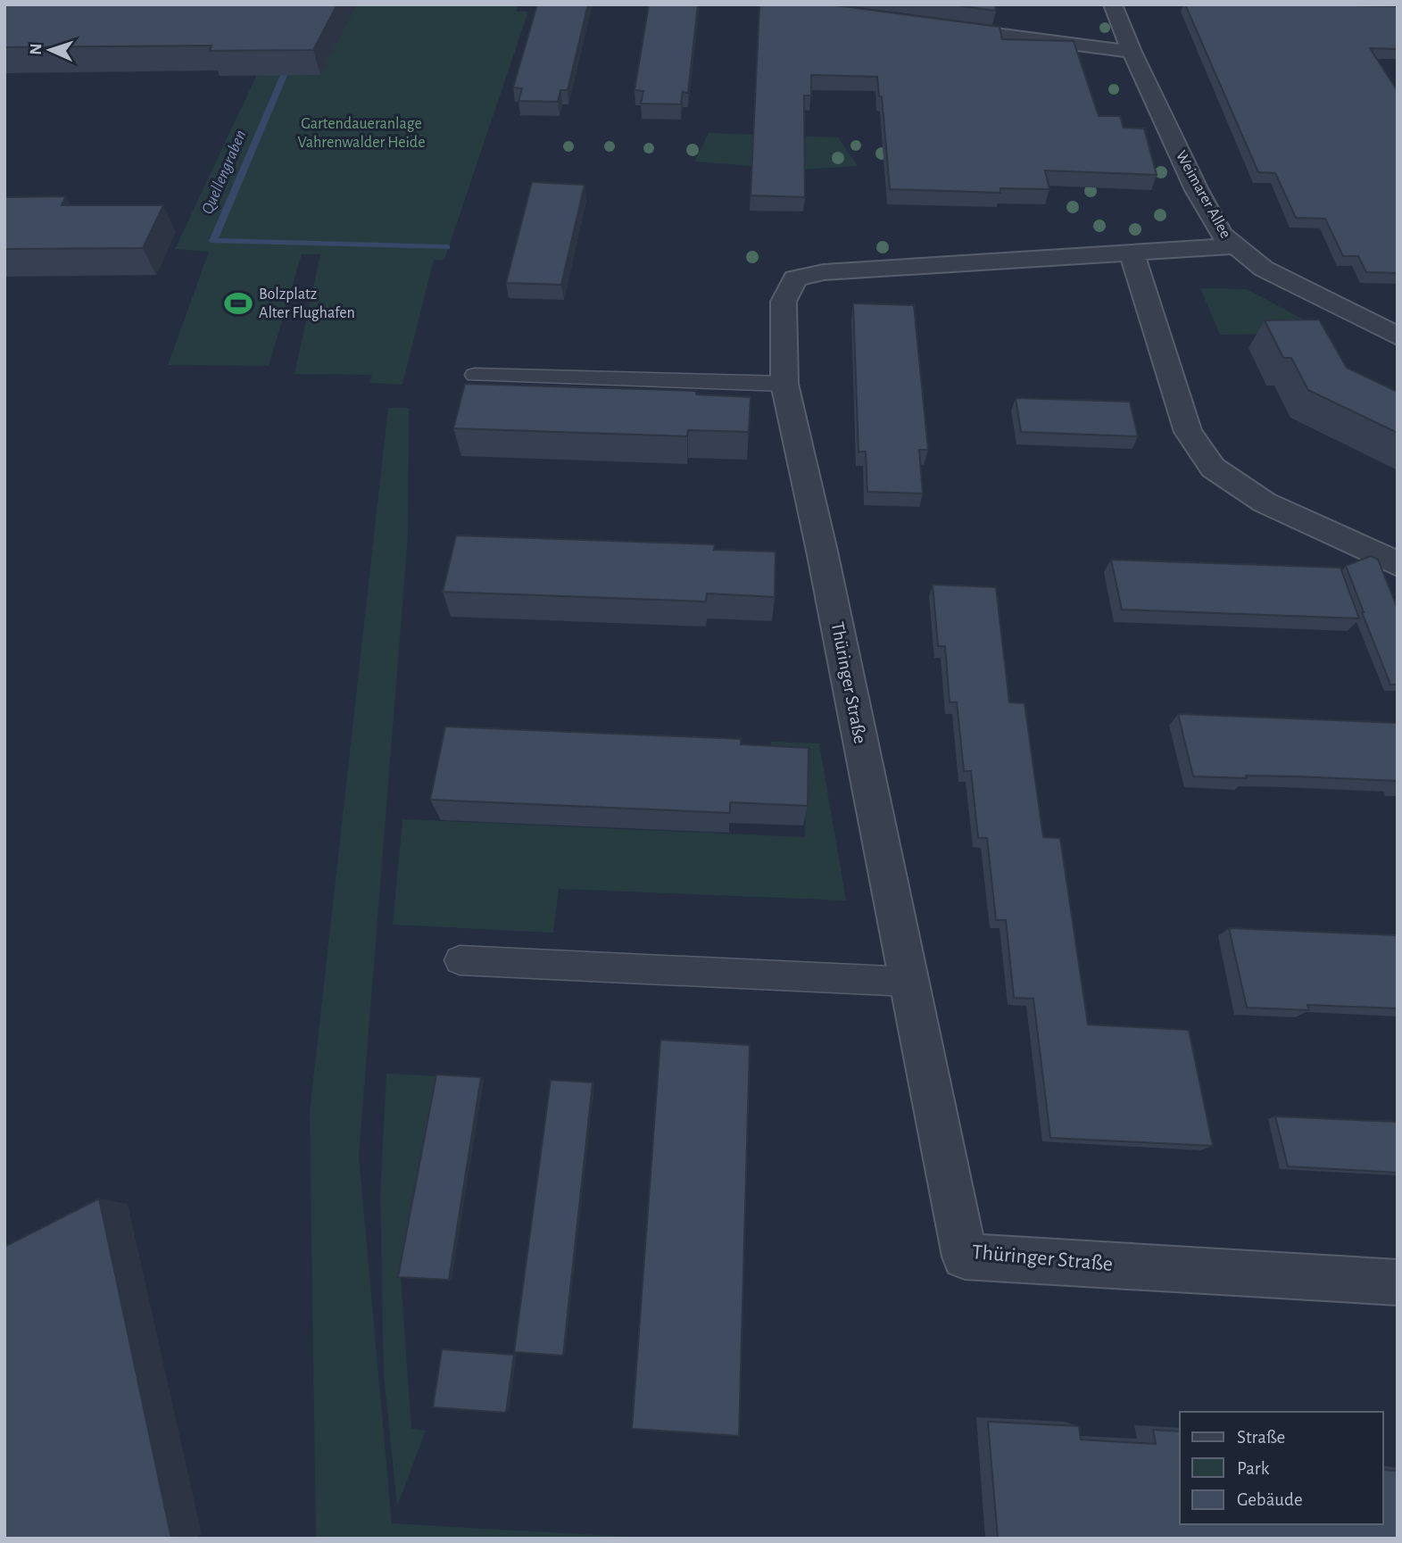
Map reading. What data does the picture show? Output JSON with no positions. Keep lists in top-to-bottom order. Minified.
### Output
{"streets":{"street":["Weimarer Allee","Thüringer Straße"]},"crossings":[["Weimarer Allee","Thüringer Straße"]],"water":["Quellengraben"],"parks":["Gartendaueranlage Vahrenwalder Heide"],"places":{"sports":["Bolzplatz Alter Flughafen"]},"legend":["Straße","Park","Gebäude"],"north":"left"}
